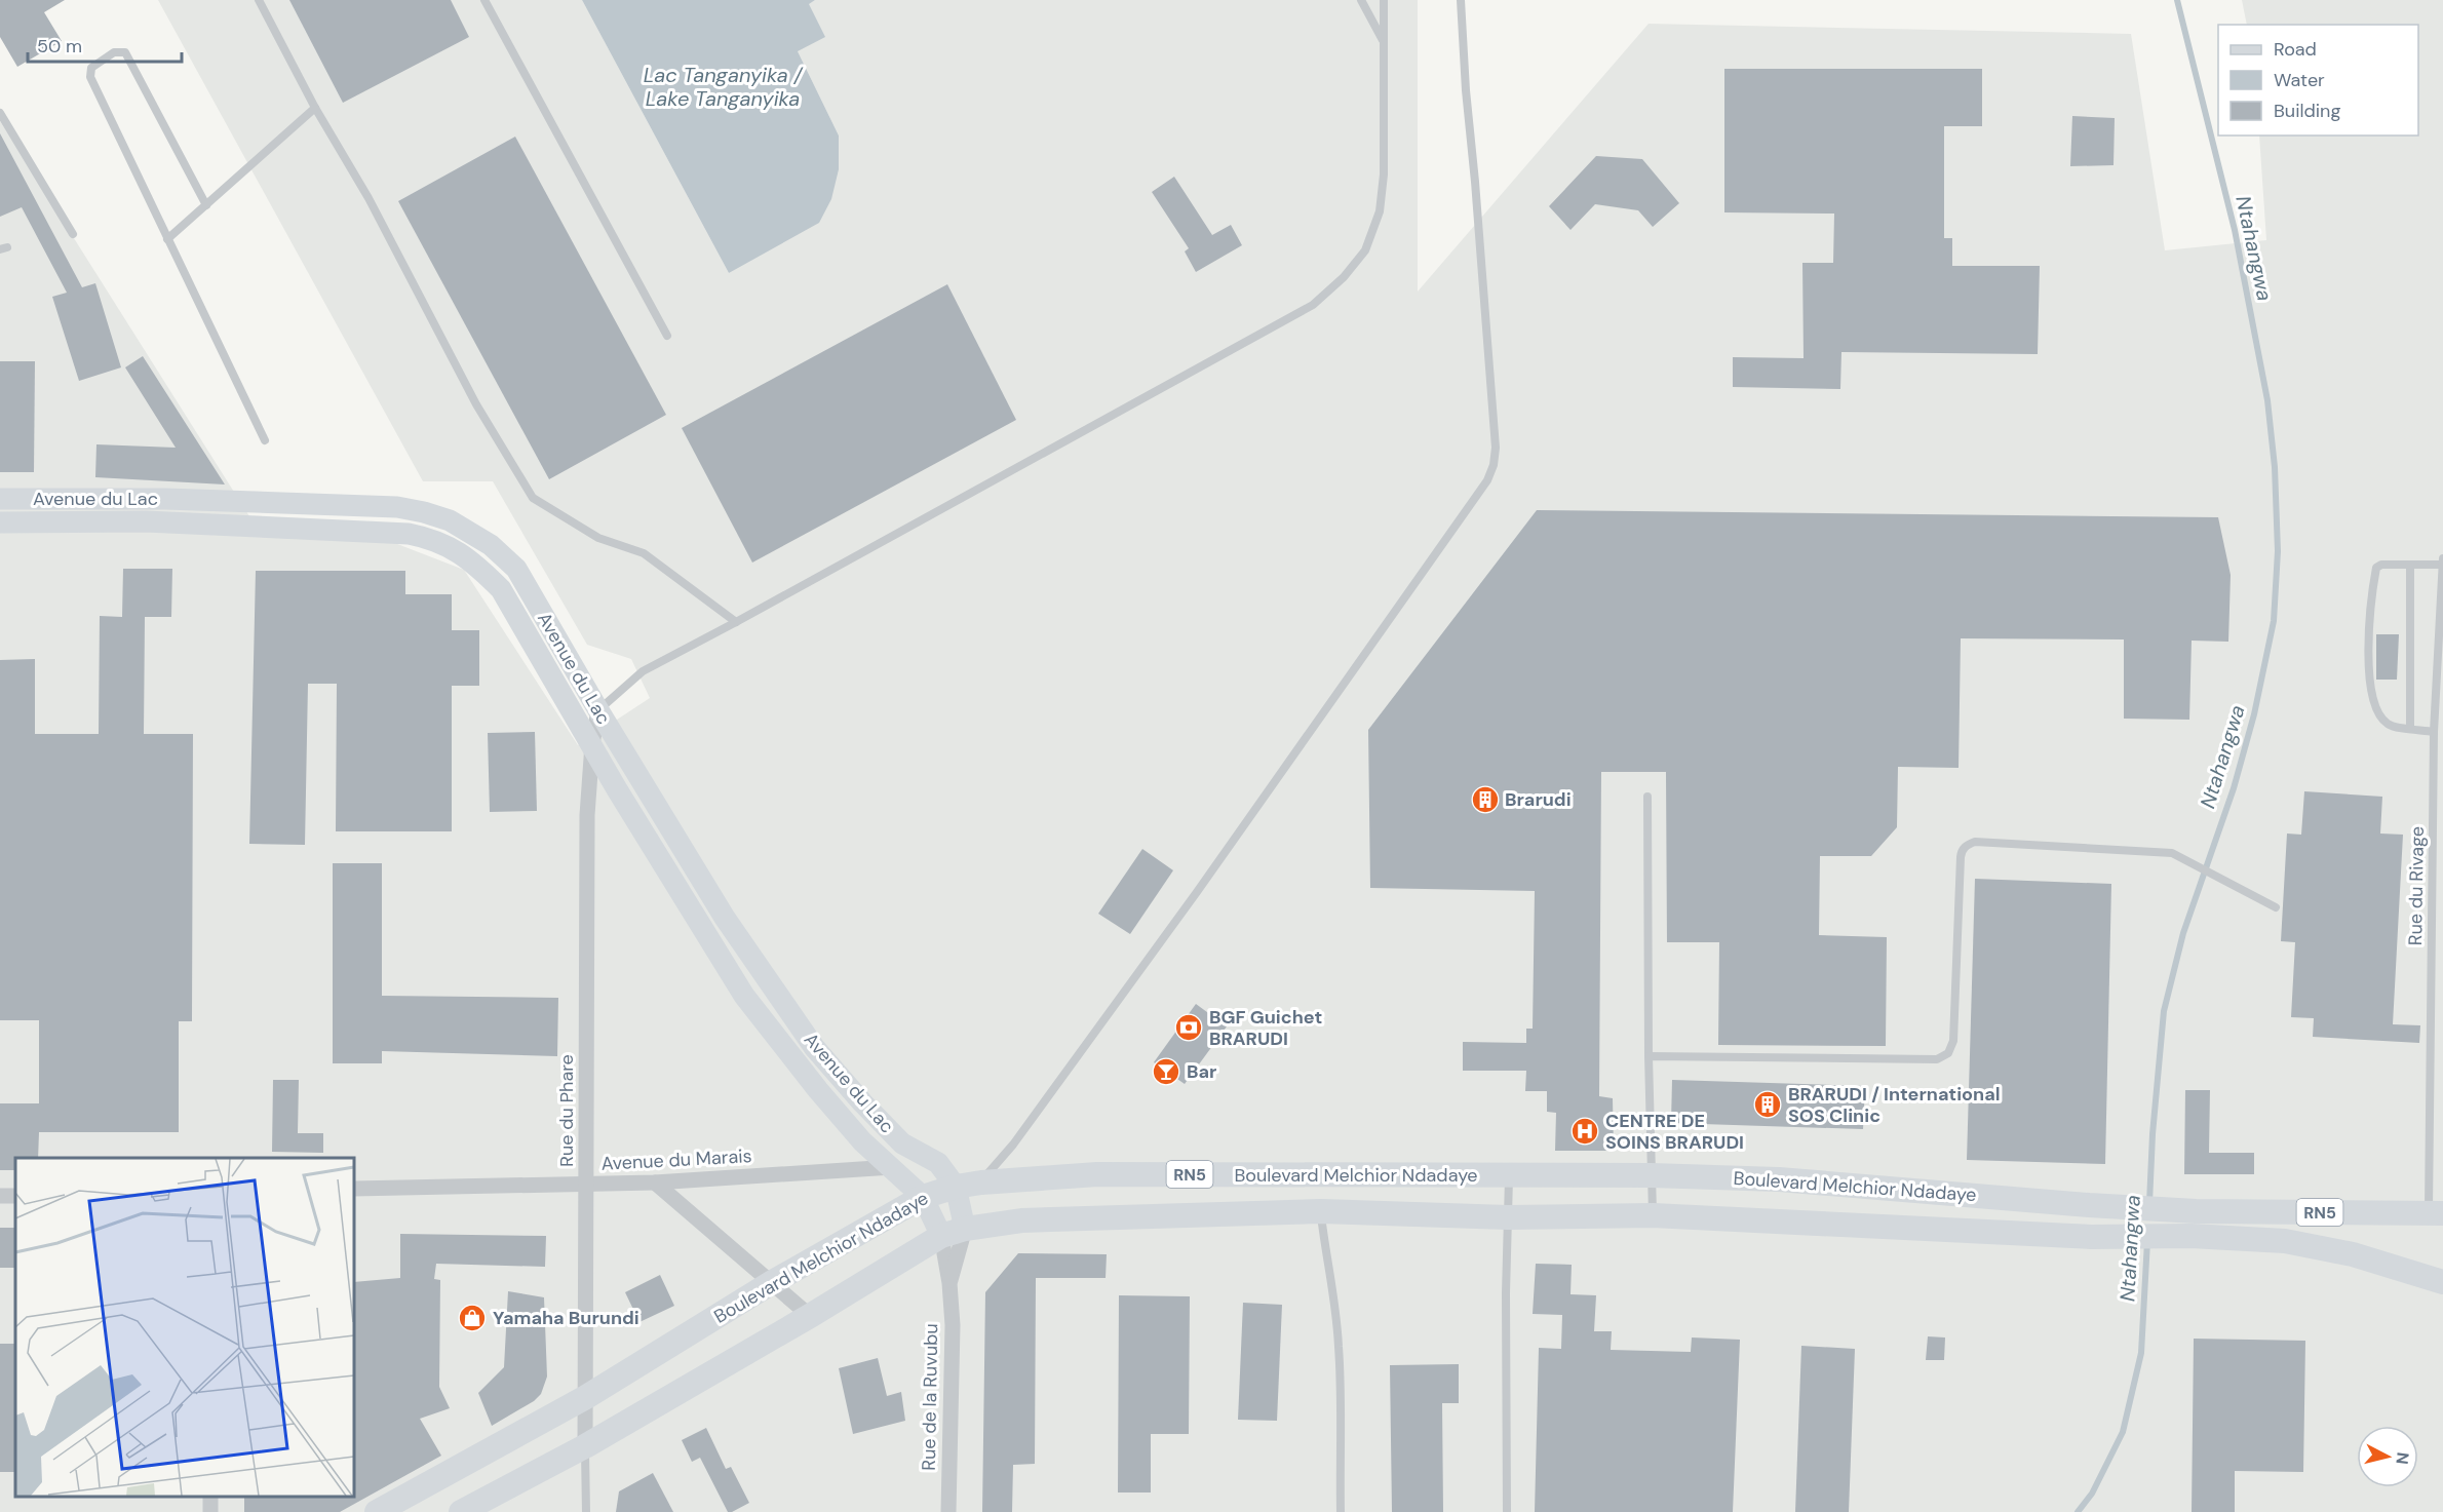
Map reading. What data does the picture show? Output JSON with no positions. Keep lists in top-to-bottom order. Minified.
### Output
{"streets":{"main road":["Avenue du Lac","RN5","Boulevard Melchior Ndadaye"],"street":["Rue du Phare","Avenue du Marais","Rue de la Ruvubu"],"lane":["Rue du Rivage"]},"crossings":[["Avenue du Lac","Rue du Phare"],["Avenue du Lac","Avenue du Marais"],["Avenue du Lac","Boulevard Melchior Ndadaye"],["Avenue du Lac","Rue de la Ruvubu"],["Rue du Rivage","Boulevard Melchior Ndadaye"],["Rue du Phare","Avenue du Marais"],["Rue du Phare","Boulevard Melchior Ndadaye"],["Boulevard Melchior Ndadaye","Rue de la Ruvubu"]],"water":["Lac Tanganyika / Lake Tanganyika","Ntahangwa"],"places":{"building":["Brarudi","BRARUDI / International SOS Clinic"],"bank":["BGF Guichet BRARUDI"],"bar":["Bar"],"hospital":["CENTRE DE SOINS BRARUDI"],"shop":["Yamaha Burundi"]},"legend":["Road","Water","Building"],"scale_bar":"50 m","north":"right"}
